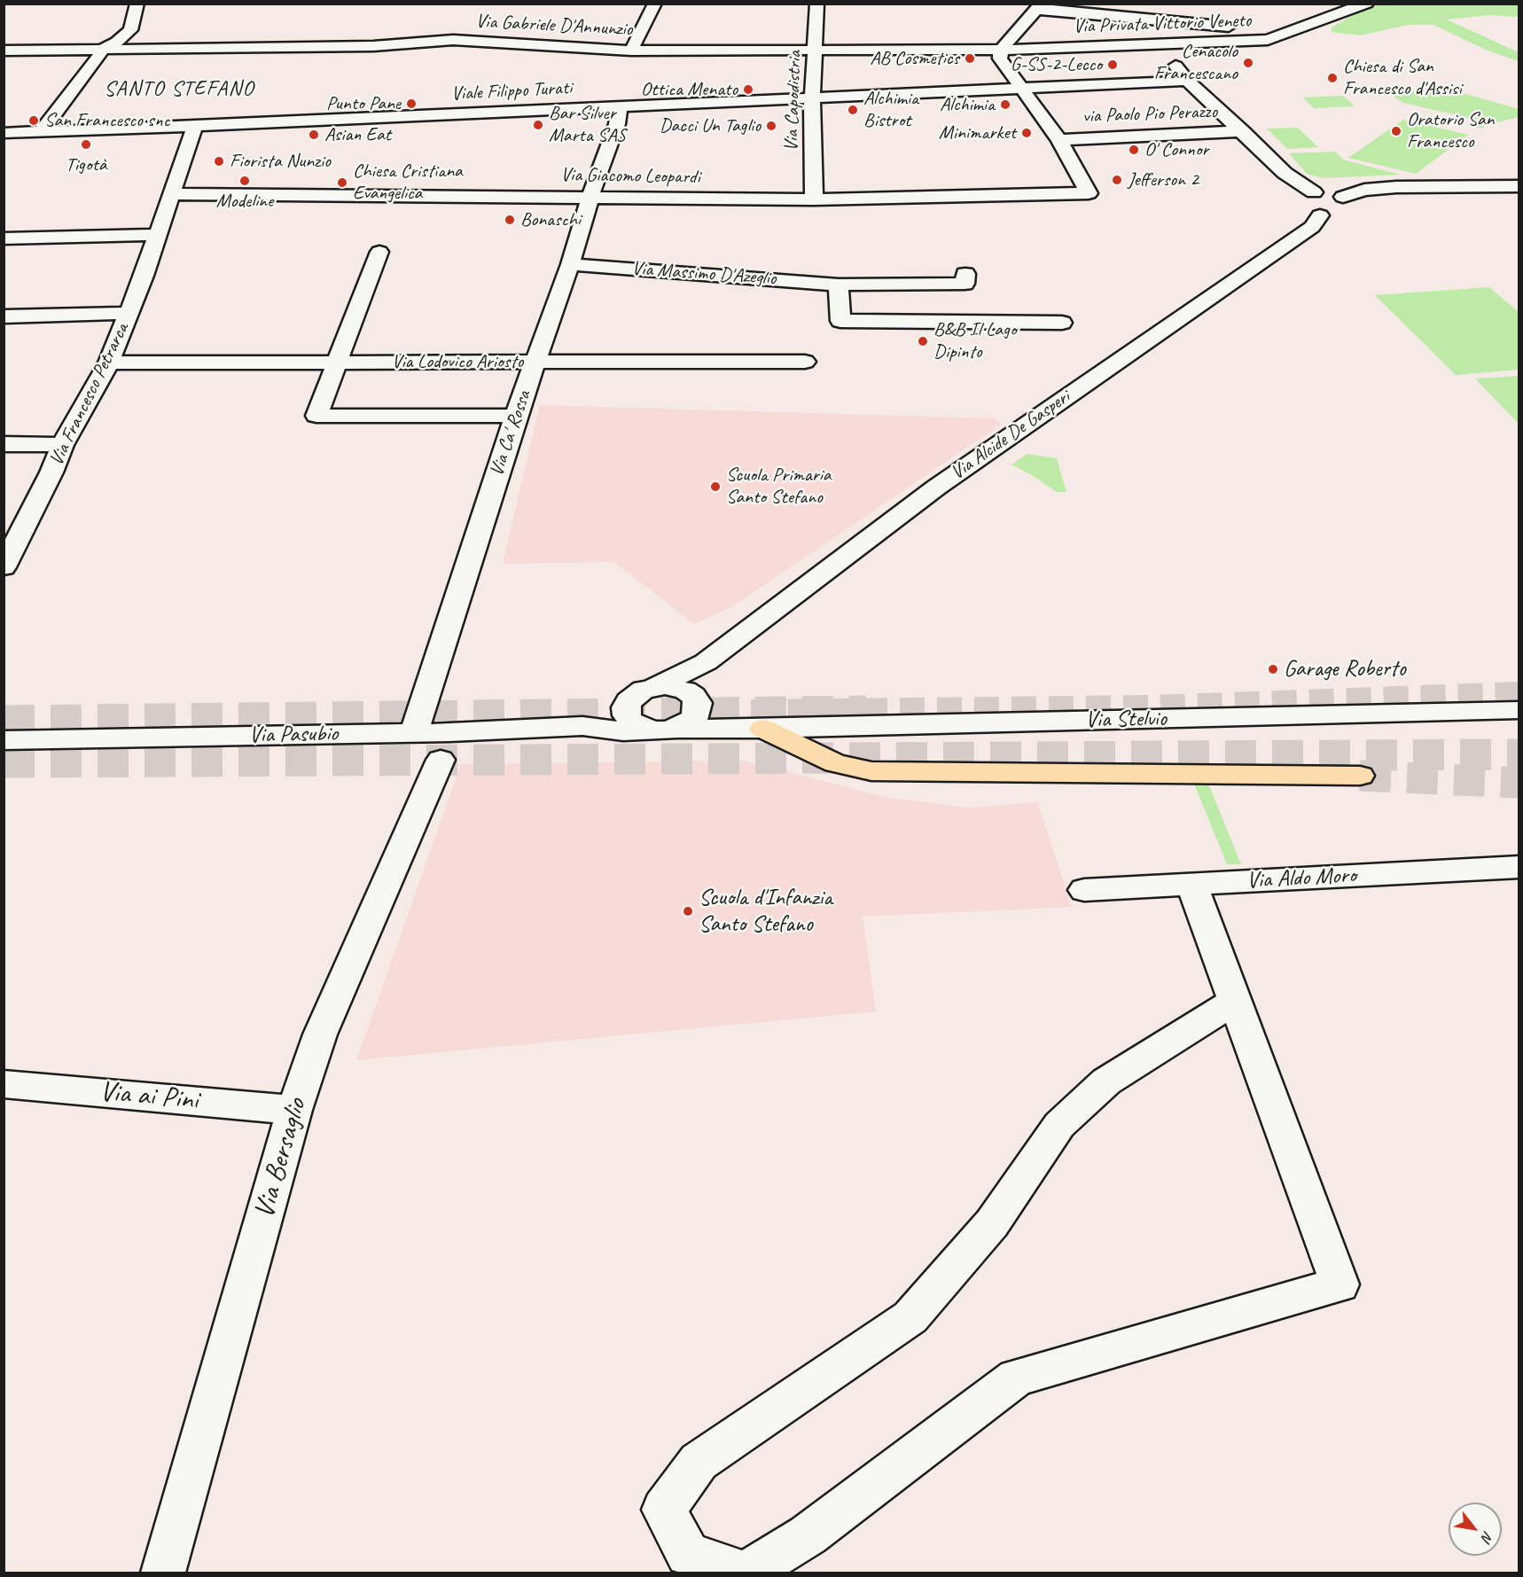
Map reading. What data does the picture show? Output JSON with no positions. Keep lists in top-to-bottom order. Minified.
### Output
{"streets":{"street":["Via Privata Vittorio Veneto","Via Gabriele D'Annunzio","Viale Filippo Turati","Via Capodistria","via Paolo Pio Perazzo","Via Giacomo Leopardi","Via Massimo D'Azeglio","Via Lodovico Ariosto","Via Francesco Petrarca","Via Ca' Rossa","Via Alcide De Gasperi","Via Stelvio","Via Pasubio","Via Aldo Moro","Via ai Pini","Via Bersaglio"]},"crossings":[["Via Privata Vittorio Veneto","Via Gabriele D'Annunzio"],["Via Privata Vittorio Veneto","via Paolo Pio Perazzo"],["Via Gabriele D'Annunzio","Via Capodistria"],["Via Gabriele D'Annunzio","via Paolo Pio Perazzo"],["Viale Filippo Turati","Via Capodistria"],["Viale Filippo Turati","via Paolo Pio Perazzo"],["Viale Filippo Turati","Via Francesco Petrarca"],["Viale Filippo Turati","Via Ca' Rossa"],["Via Capodistria","Via Giacomo Leopardi"],["via Paolo Pio Perazzo","Via Giacomo Leopardi"],["Via Giacomo Leopardi","Via Francesco Petrarca"],["Via Giacomo Leopardi","Via Ca' Rossa"],["Via Massimo D'Azeglio","Via Ca' Rossa"],["Via Lodovico Ariosto","Via Francesco Petrarca"],["Via Lodovico Ariosto","Via Ca' Rossa"],["Via Ca' Rossa","Via Pasubio"],["Via Alcide De Gasperi","Via Stelvio"],["Via Alcide De Gasperi","Via Pasubio"],["Via Stelvio","Via Pasubio"],["Via Pasubio","Via Bersaglio"],["Via ai Pini","Via Bersaglio"]],"districts":["SANTO STEFANO"],"places":["AB Cosmetics","Cenacolo Francescano","G-SS-2-Lecco","Chiesa di San Francesco d'Assisi","Ottica Menato","Punto Pane","Alchimia","Alchimia Bistrot","San Francesco snc","Bar Silver Marta SAS","Dacci Un Taglio","Oratorio San Francesco","Minimarket","Asian Eat","Tigotà","O' Connor","Fiorista Nunzio","Jefferson 2","Modeline","Chiesa Cristiana Evangelica","Bonaschi","B&B Il Lago Dipinto","Scuola Primaria Santo Stefano","Garage Roberto","Scuola d'Infanzia Santo Stefano"],"north":"bottom right"}
